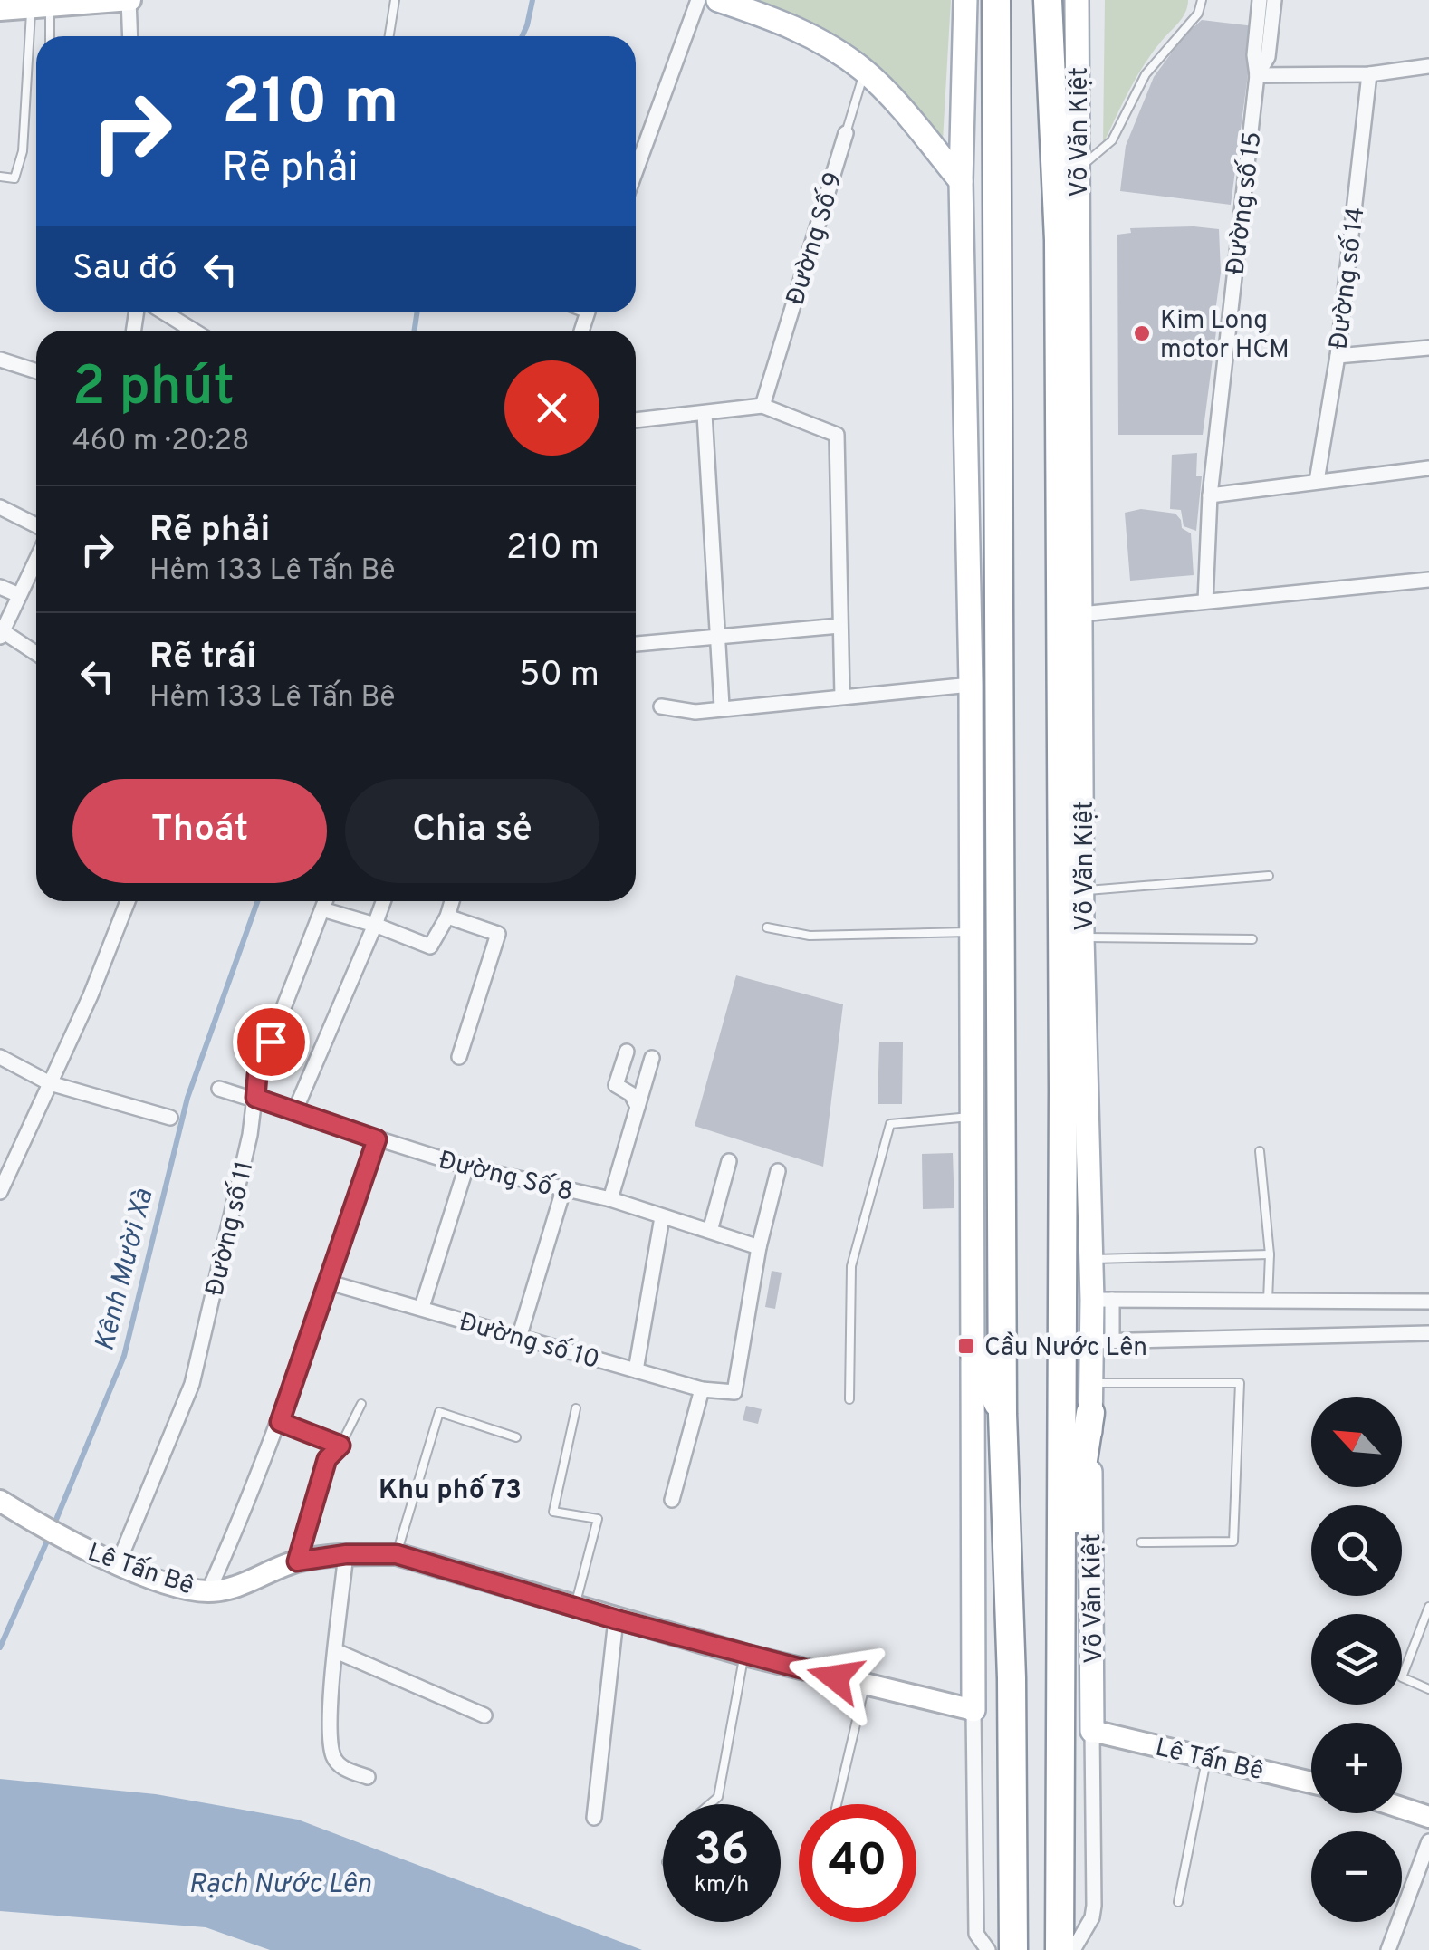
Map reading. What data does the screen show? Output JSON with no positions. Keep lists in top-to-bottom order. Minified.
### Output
{"streets":{"highway":["Võ Văn Kiệt"],"street":["Đường số 15","Đường Số 9","Đường số 14","Đường Số 8","Đường số 11","Đường số 10","Lê Tấn Bê"]},"crossings":[["Võ Văn Kiệt","Lê Tấn Bê"],["Đường Số 8","Đường số 11"],["Đường Số 8","Đường số 10"],["Đường số 11","Lê Tấn Bê"]],"districts":["Khu phố 73"],"water":["Kênh Mười Xà","Rạch Nước Lên"],"places":{"other":["Kim Long motor HCM"],"transit":["Cầu Nước Lên"]},"north":"top left","page":{"turn":["210 m","Rẽ phải"],"then":"Sau đó","heading":["2 phút","460 m · 20:28"],"list":[{"name":"Rẽ phải","note":"Hẻm 133 Lê Tấn Bê","value":"210 m"},{"name":"Rẽ trái","note":"Hẻm 133 Lê Tấn Bê","value":"50 m"}],"buttons":["Thoát","Chia sẻ"],"map_buttons":["+","−"],"speed":"36 km/h","limit":"40"}}
